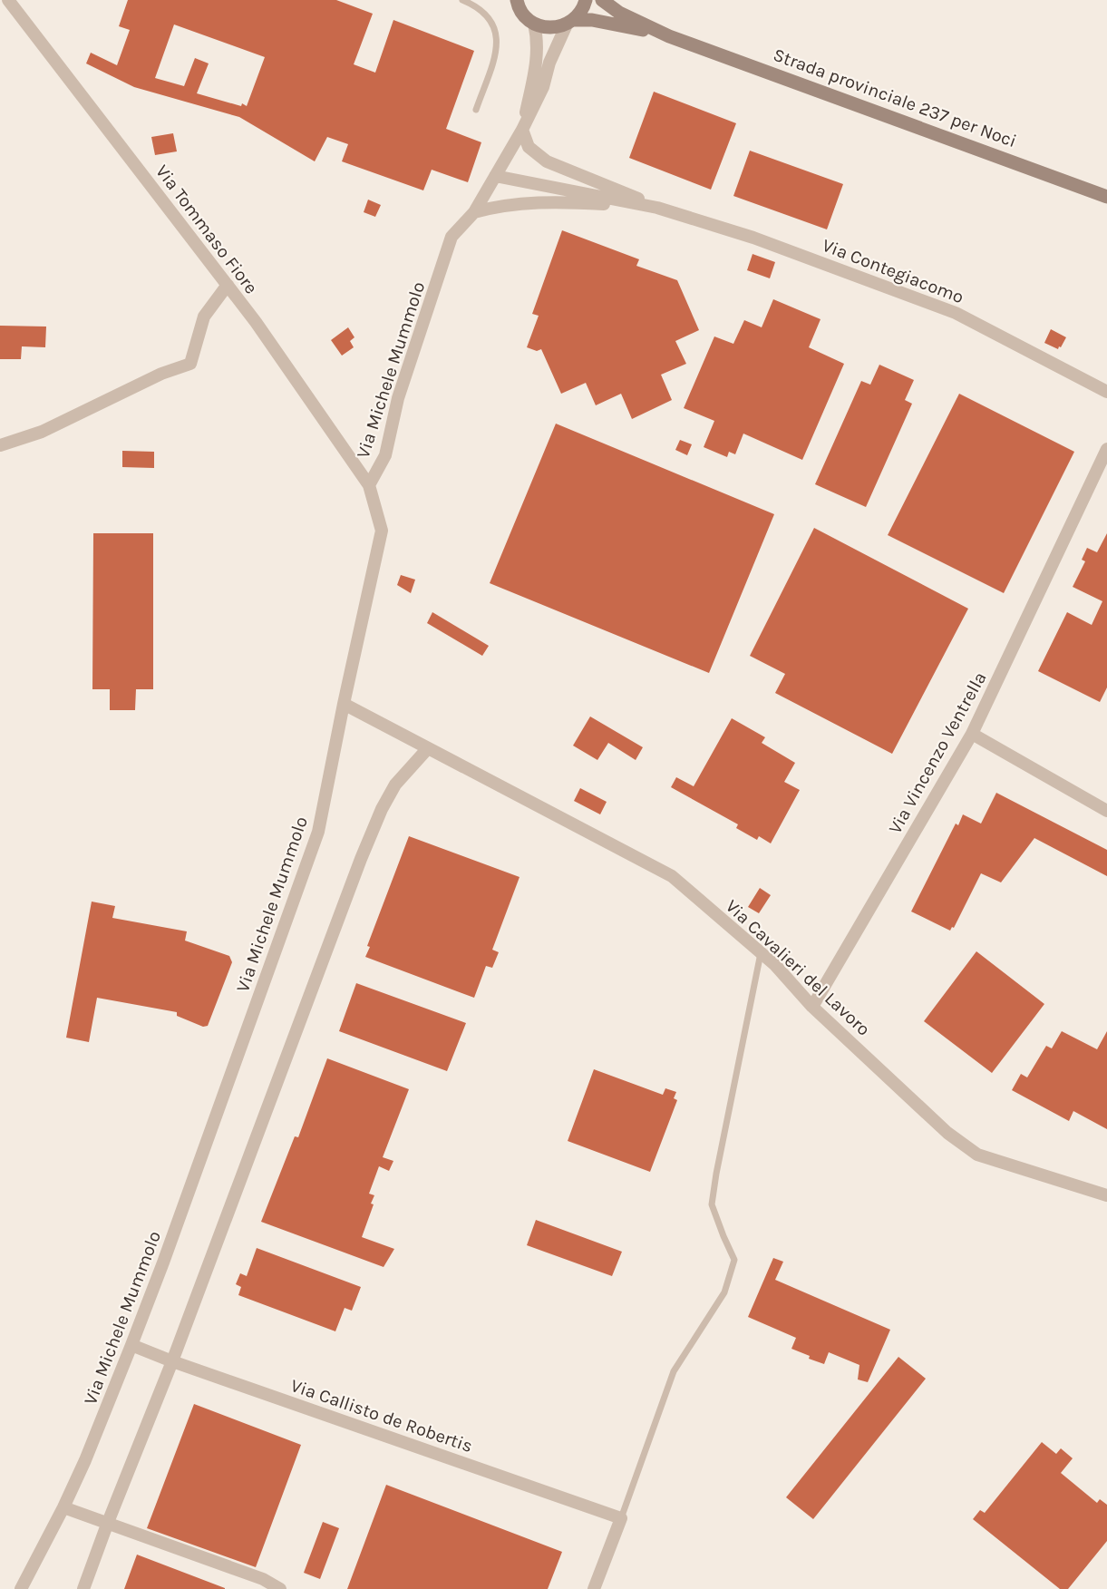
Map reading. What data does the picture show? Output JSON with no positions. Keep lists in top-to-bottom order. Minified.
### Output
{"streets":{"main road":["Strada provinciale 237 per Noci"],"street":["Via Tommaso Fiore","Via Contegiacomo","Via Michele Mummolo","Via Vincenzo Ventrella","Via Cavalieri del Lavoro","Via Callisto de Robertis"]},"crossings":[["Strada provinciale 237 per Noci","Via Michele Mummolo"],["Via Tommaso Fiore","Via Michele Mummolo"],["Via Contegiacomo","Via Michele Mummolo"],["Via Michele Mummolo","Via Cavalieri del Lavoro"],["Via Michele Mummolo","Via Callisto de Robertis"],["Via Vincenzo Ventrella","Via Cavalieri del Lavoro"]]}
